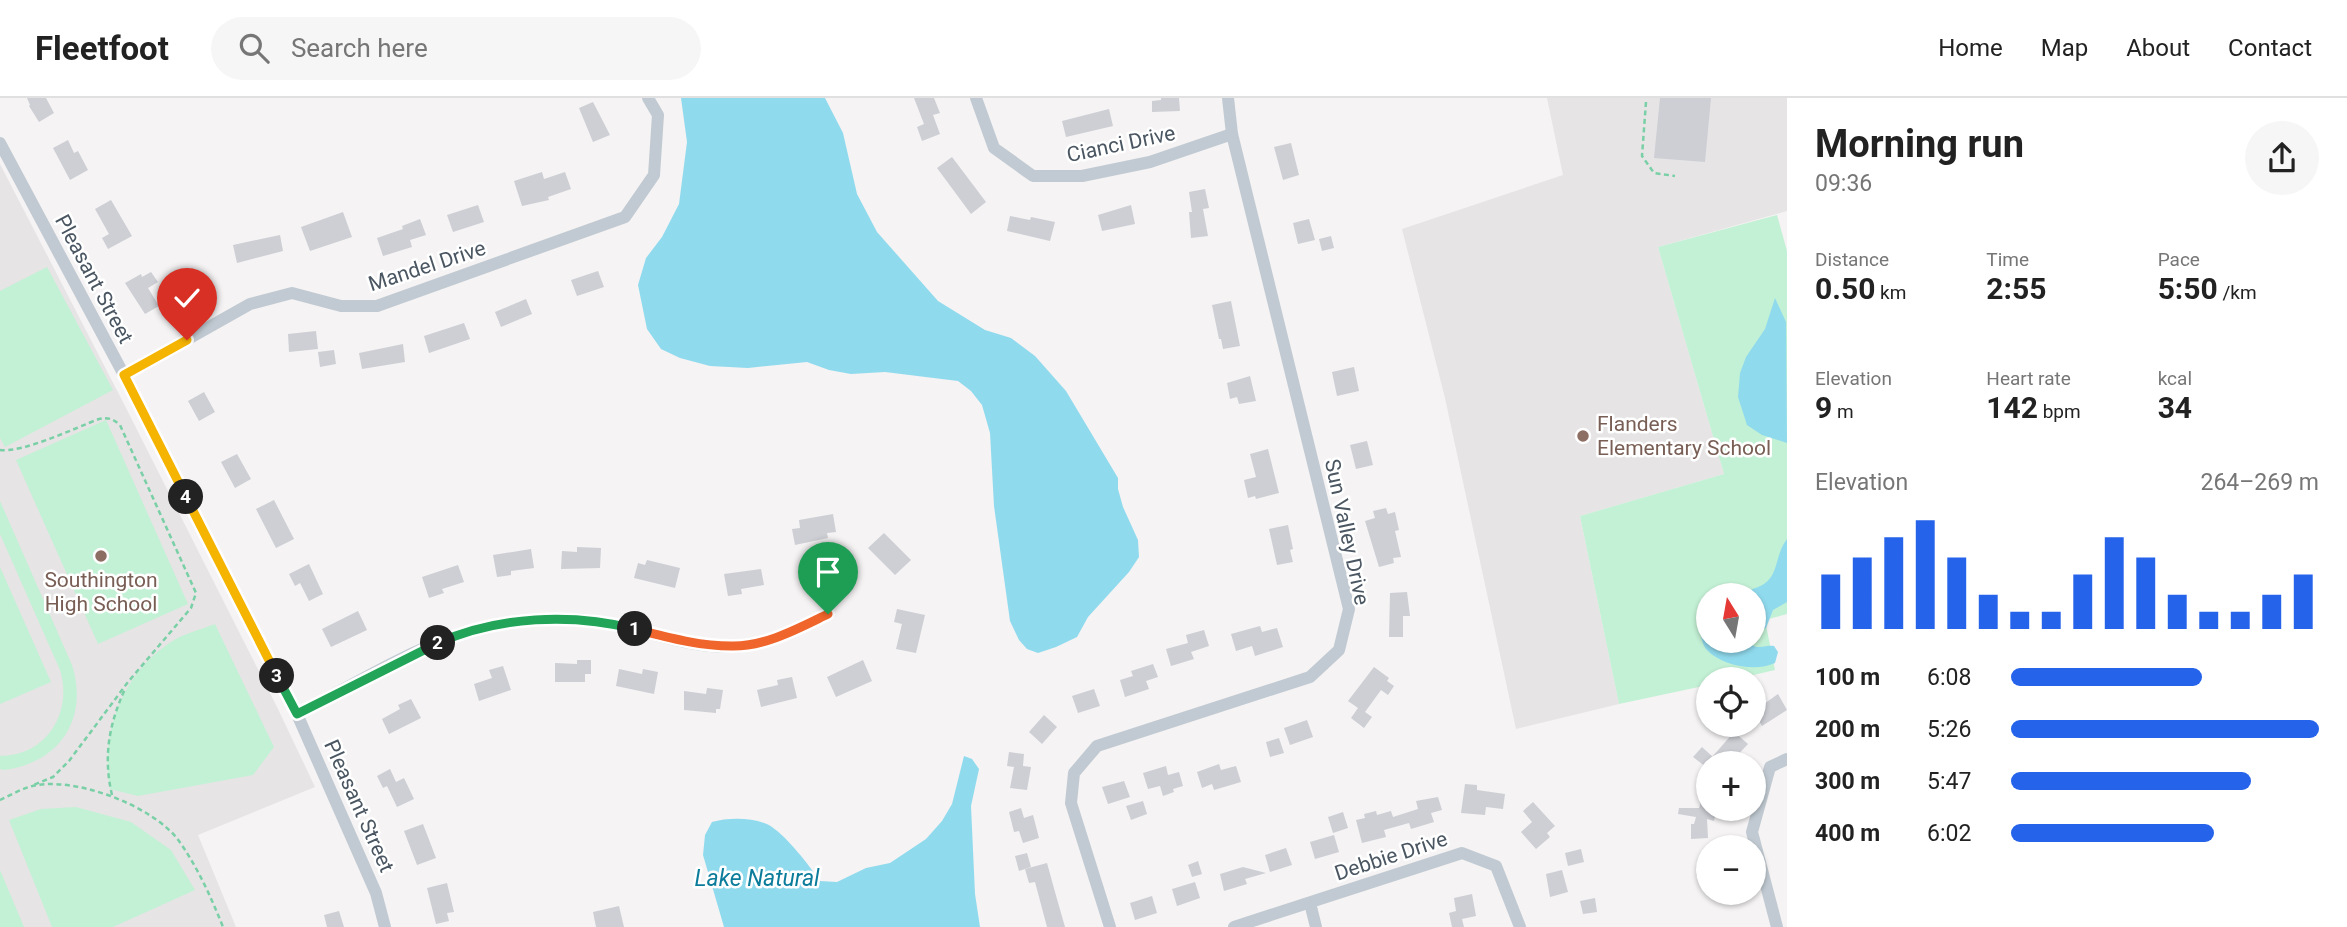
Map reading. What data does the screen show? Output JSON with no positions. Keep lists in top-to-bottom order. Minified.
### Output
{"streets":{"street":["Cianci Drive","Mandel Drive","Pleasant Street","Sun Valley Drive","Debbie Drive"]},"crossings":[["Cianci Drive","Sun Valley Drive"],["Mandel Drive","Pleasant Street"]],"water":["Lake Natural"],"places":["Flanders Elementary School","Southington High School"],"north":"top","page":{"header":"Fleetfoot","search":"Search here","nav":["Home","Map","About","Contact"],"heading":["Morning run","09:36"],"stats":[["Distance","0.50 km"],["Time","2:55"],["Pace","5:50 /km"],["Elevation","9 m"],["Heart rate","142 bpm"],["kcal","34"]],"chart":["Elevation","264–269 m"],"pins":["4","1","2","3"],"map_buttons":["+","−"],"list":[{"name":"100 m","note":"6:08"},{"name":"200 m","note":"5:26"},{"name":"300 m","note":"5:47"},{"name":"400 m","note":"6:02"}]}}
